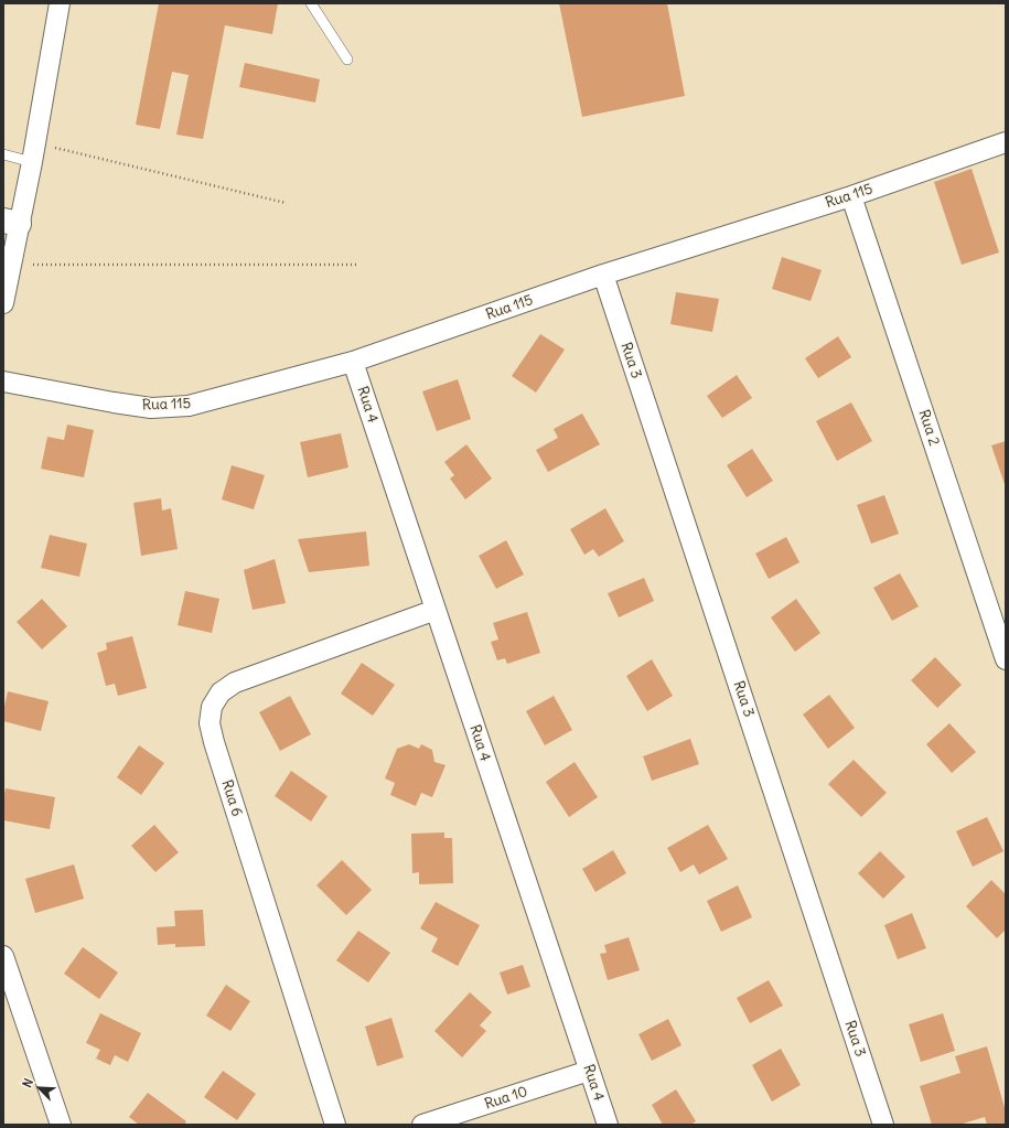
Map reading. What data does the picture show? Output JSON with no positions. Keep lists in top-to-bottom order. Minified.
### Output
{"streets":{"street":["Rua 115","Rua 3","Rua 4","Rua 2","Rua 6","Rua 10"]},"crossings":[["Rua 115","Rua 3"],["Rua 115","Rua 4"],["Rua 115","Rua 2"],["Rua 4","Rua 6"],["Rua 4","Rua 10"]],"north":"top left"}
